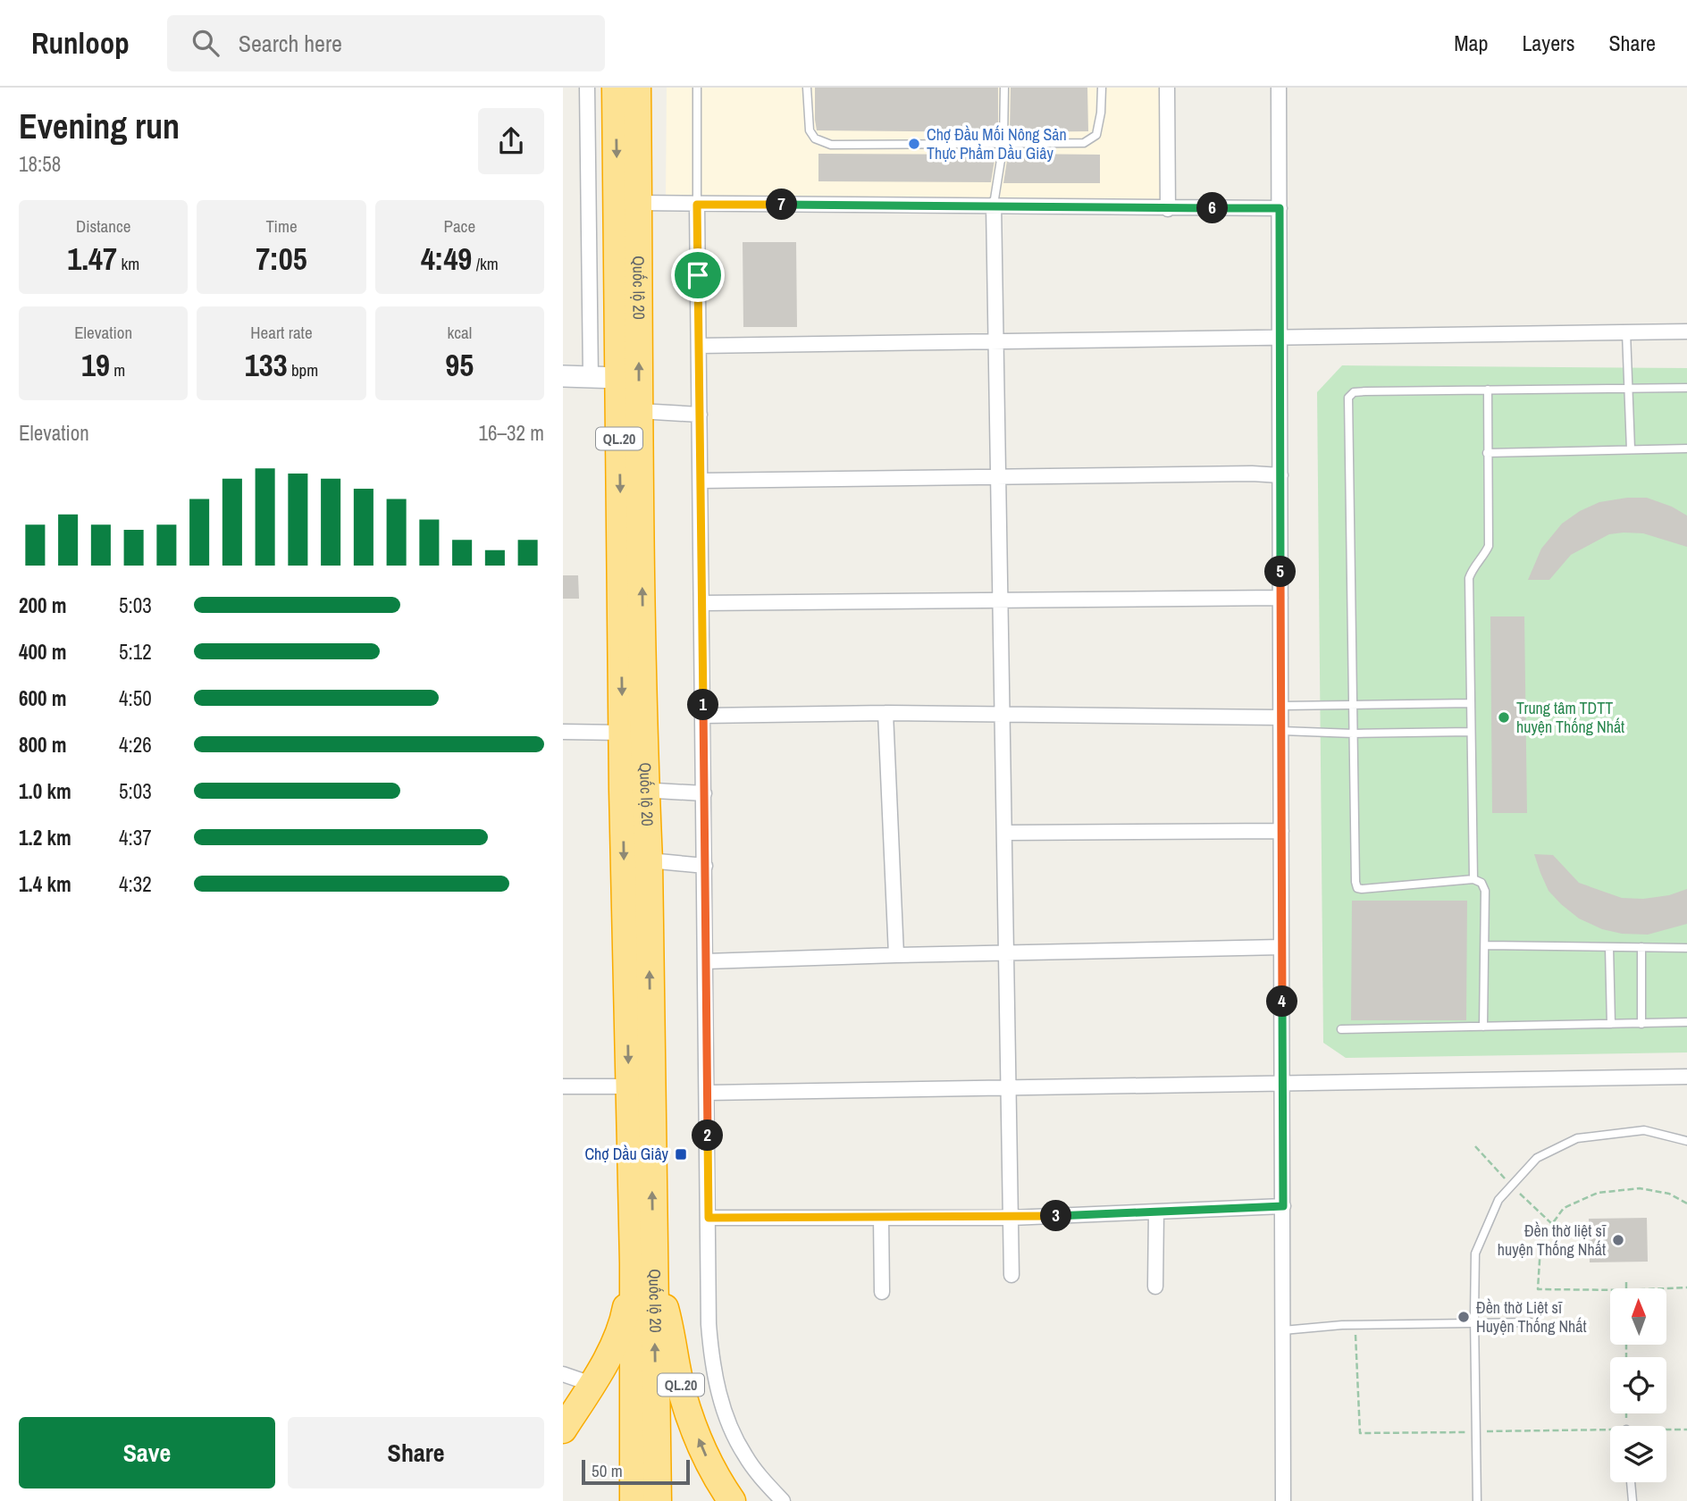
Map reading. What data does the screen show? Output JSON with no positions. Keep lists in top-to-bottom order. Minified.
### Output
{"streets":{"highway":["Quốc lộ 20","QL.20"]},"crossings":[["Quốc lộ 20","QL.20"]],"places":{"other":["Chợ Đầu Mối Nông Sản Thực Phẩm Dầu Giây","Trung tâm TDTT huyện Thống Nhất","Đền thờ liệt sĩ huyện Thống Nhất","Đền thờ Liệt sĩ Huyện Thống Nhất"],"transit":["Chợ Dầu Giây"]},"scale_bar":"50 m","north":"top","page":{"header":"Runloop","search":"Search here","nav":["Map","Layers","Share"],"heading":["Evening run","18:58"],"pins":["7","6","5","1","4","2","3"],"stats":[["Distance","1.47 km"],["Time","7:05"],["Pace","4:49 /km"],["Elevation","19 m"],["Heart rate","133 bpm"],["kcal","95"]],"chart":["Elevation","16–32 m"],"list":[{"name":"200 m","note":"5:03"},{"name":"400 m","note":"5:12"},{"name":"600 m","note":"4:50"},{"name":"800 m","note":"4:26"},{"name":"1.0 km","note":"5:03"},{"name":"1.2 km","note":"4:37"},{"name":"1.4 km","note":"4:32"}],"buttons":["Save","Share"],"scale":"50 m"}}
